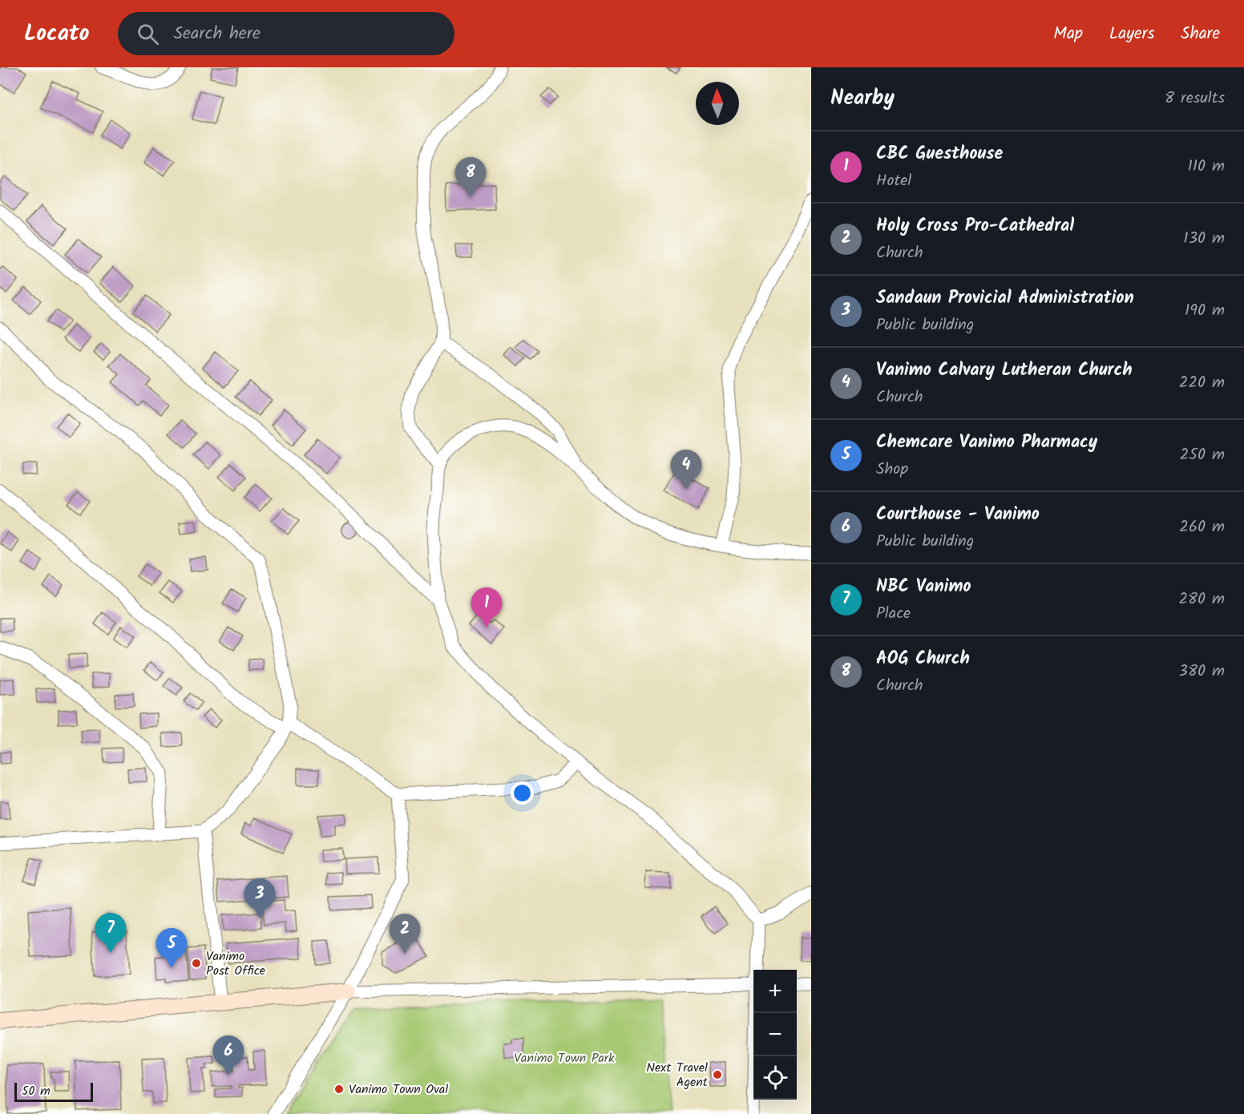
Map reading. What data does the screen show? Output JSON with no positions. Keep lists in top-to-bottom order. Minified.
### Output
{"parks":["Vanimo Town Park"],"places":["Vanimo Post Office","Next Travel Agent","Vanimo Town Oval"],"scale_bar":"50 m","north":"top","page":{"header":"Locato","search":"Search here","nav":["Map","Layers","Share"],"heading":["Nearby","8 results"],"list":[{"mark":"1","name":"CBC Guesthouse","note":"Hotel","value":"110 m"},{"mark":"2","name":"Holy Cross Pro-Cathedral","note":"Church","value":"130 m"},{"mark":"3","name":"Sandaun Provicial Administration","note":"Public building","value":"190 m"},{"mark":"4","name":"Vanimo Calvary Lutheran Church","note":"Church","value":"220 m"},{"mark":"5","name":"Chemcare Vanimo Pharmacy","note":"Shop","value":"250 m"},{"mark":"6","name":"Courthouse - Vanimo","note":"Public building","value":"260 m"},{"mark":"7","name":"NBC Vanimo","note":"Place","value":"280 m"},{"mark":"8","name":"AOG Church","note":"Church","value":"380 m"}],"pins":["8","4","1","3","7","2","5","6"],"map_buttons":["+","−"],"scale":"50 m"}}
